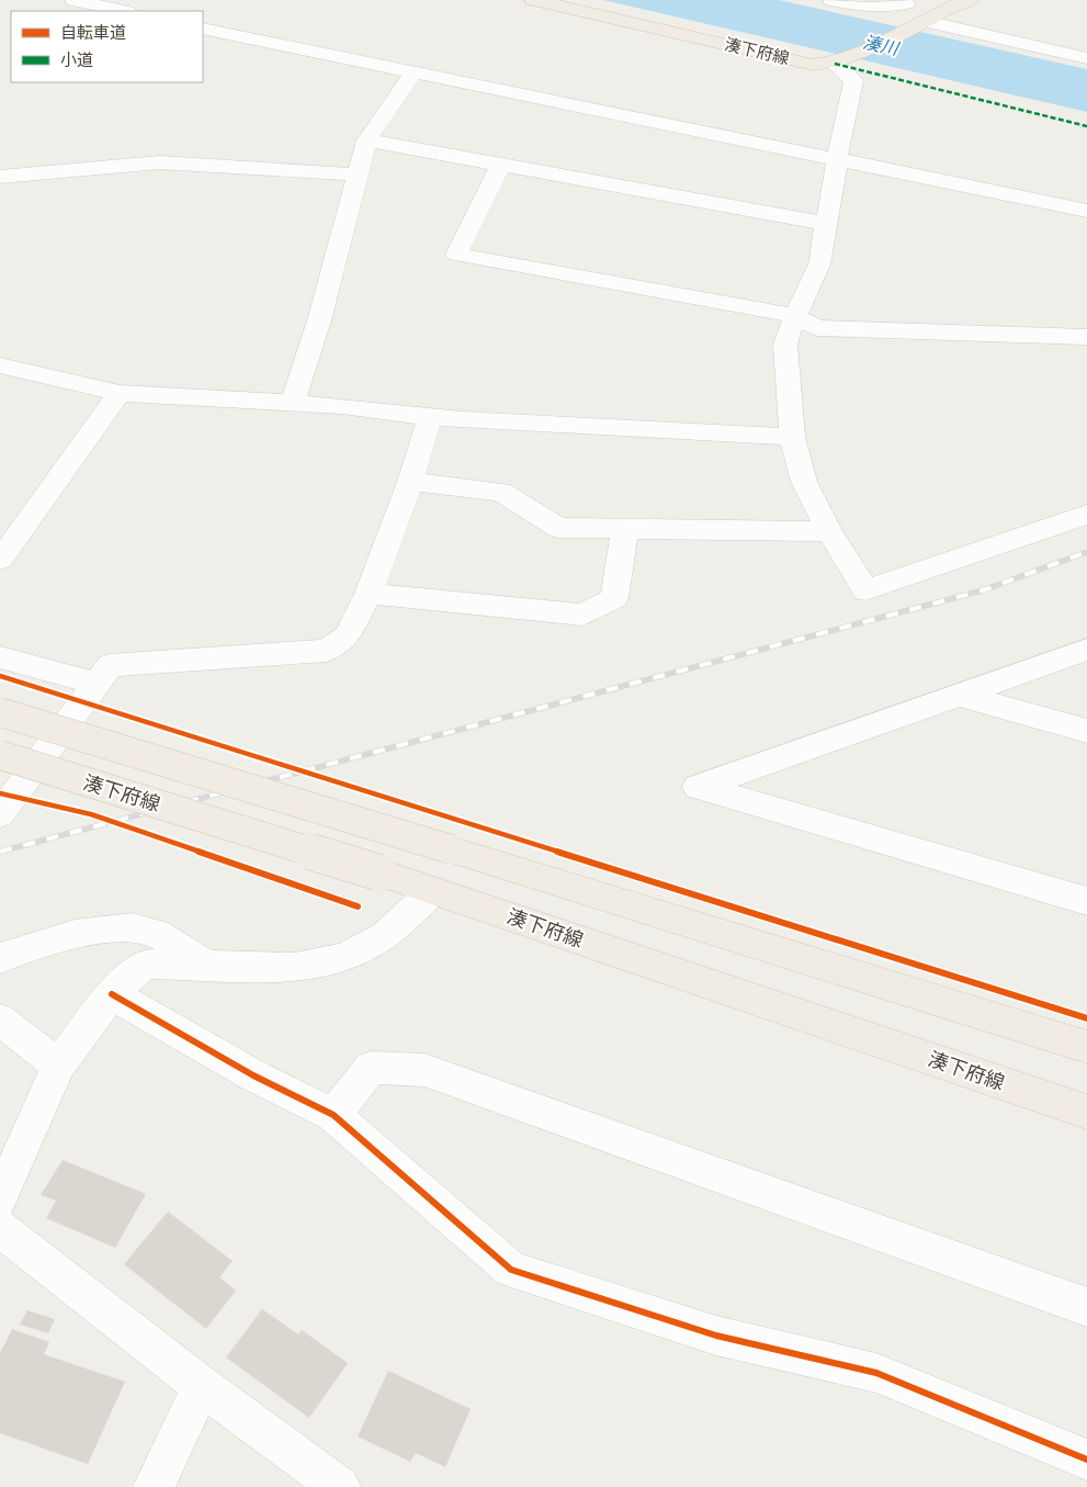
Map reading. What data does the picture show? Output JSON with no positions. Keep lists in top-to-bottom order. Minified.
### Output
{"streets":{"main road":["湊下府線"]},"water":["湊川"],"legend":["自転車道","小道"]}
